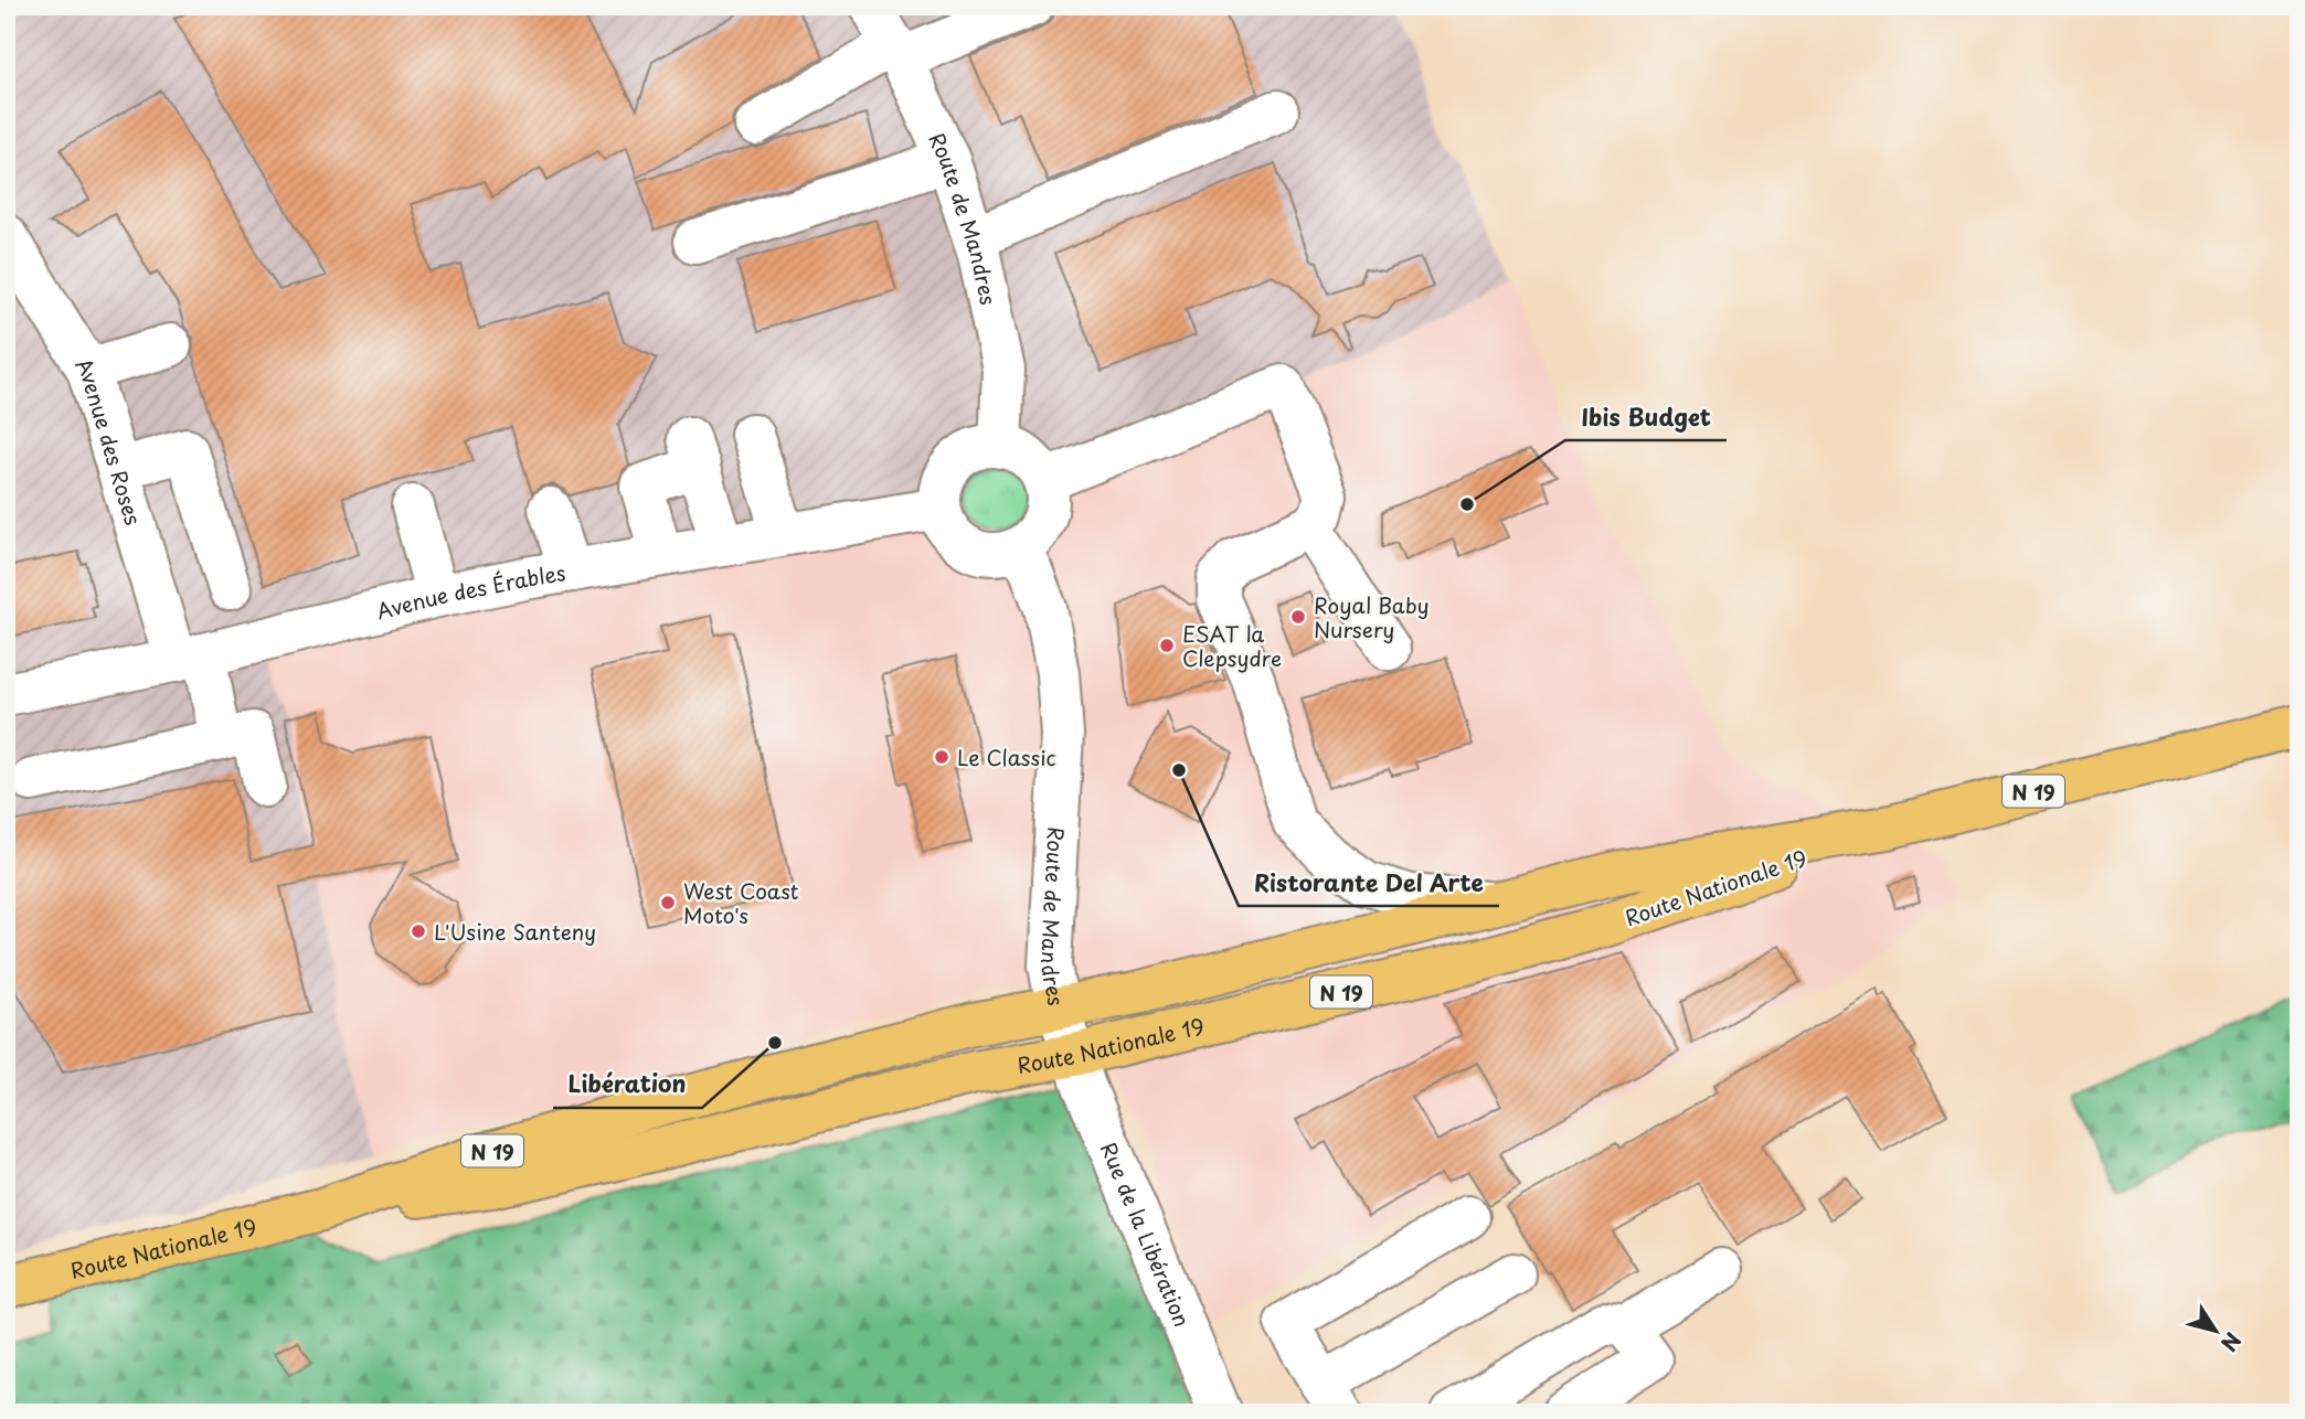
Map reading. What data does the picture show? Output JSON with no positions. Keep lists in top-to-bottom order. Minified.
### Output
{"streets":{"main road":["N 19","Route Nationale 19"],"street":["Route de Mandres","Avenue des Roses","Avenue des Érables","Rue de la Libération"]},"crossings":[["Route de Mandres","Avenue des Érables"],["Route de Mandres","Route Nationale 19"],["Route de Mandres","Rue de la Libération"],["Avenue des Roses","Avenue des Érables"],["Route Nationale 19","Rue de la Libération"]],"places":["Ibis Budget","Royal Baby Nursery","ESAT la Clepsydre","Le Classic","Ristorante Del Arte","West Coast Moto's","L'Usine Santeny","Libération"],"north":"bottom right"}
